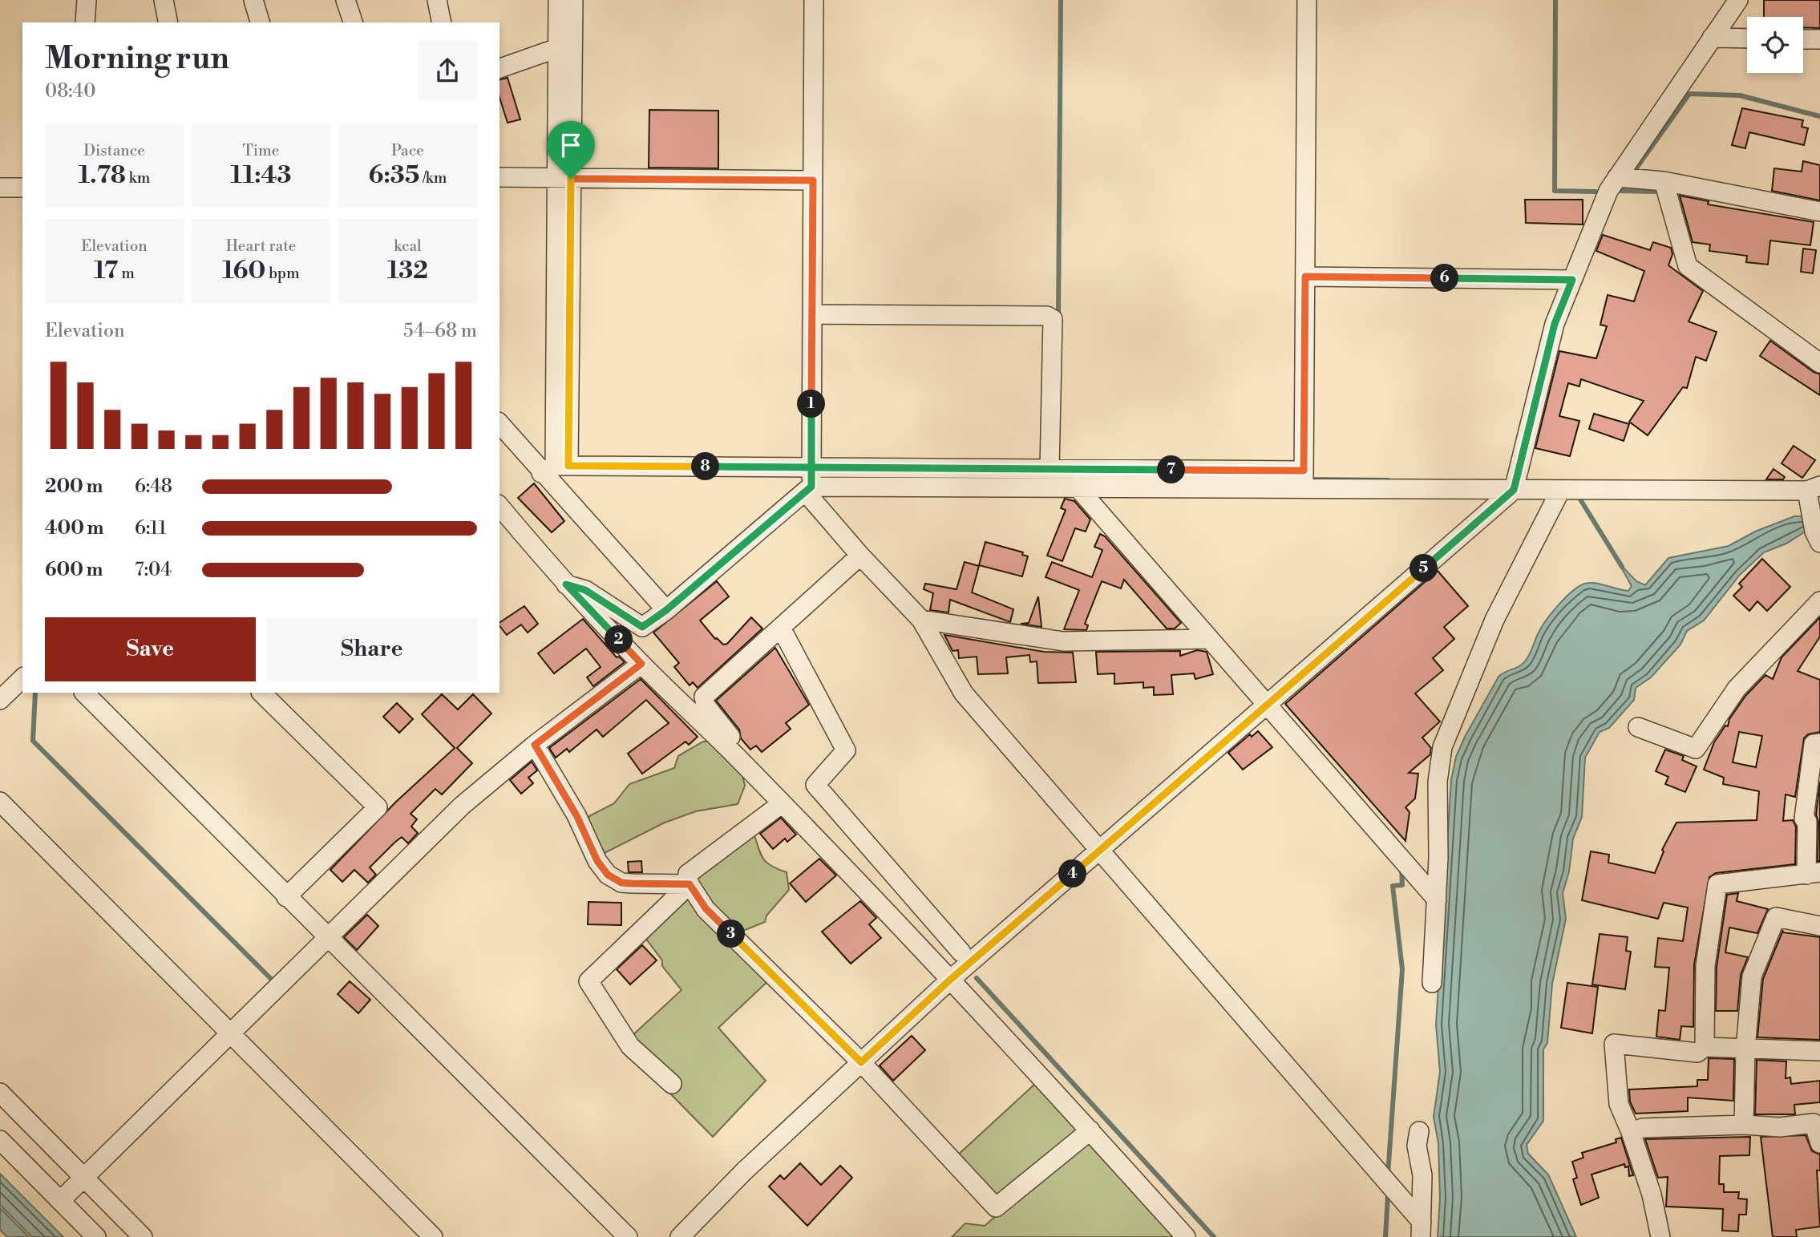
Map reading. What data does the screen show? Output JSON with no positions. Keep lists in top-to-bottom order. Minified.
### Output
{"page":{"heading":["Morning run","08:40"],"stats":[["Distance","1.78 km"],["Time","11:43"],["Pace","6:35 /km"],["Elevation","17 m"],["Heart rate","160 bpm"],["kcal","132"]],"pins":["6","1","8","7","5","2","4","3"],"chart":["Elevation","54–68 m"],"list":[{"name":"200 m","note":"6:48"},{"name":"400 m","note":"6:11"},{"name":"600 m","note":"7:04"}],"buttons":["Save","Share"]}}
